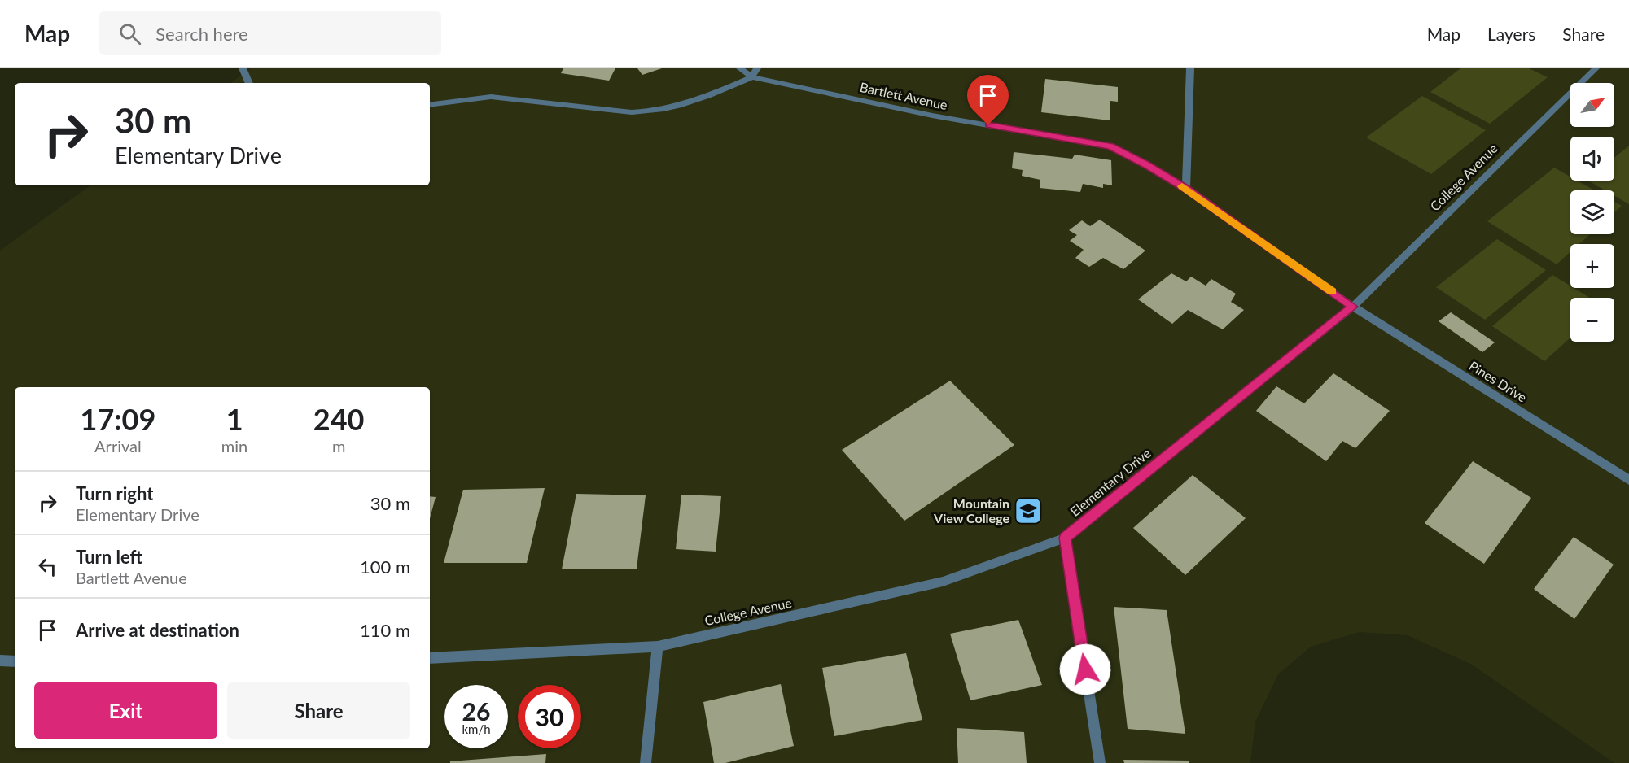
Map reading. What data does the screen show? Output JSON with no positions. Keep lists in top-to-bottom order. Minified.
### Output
{"streets":{"street":["Bartlett Avenue","College Avenue","Pines Drive","Elementary Drive"]},"crossings":[["Bartlett Avenue","College Avenue"],["Bartlett Avenue","Pines Drive"],["Bartlett Avenue","Elementary Drive"],["College Avenue","Pines Drive"],["College Avenue","Elementary Drive"],["Pines Drive","Elementary Drive"]],"places":{"school or university":["Mountain View College"]},"north":"top right","page":{"header":"Map","search":"Search here","nav":["Map","Layers","Share"],"map_buttons":["+","−"],"turn":["30 m","Elementary Drive"],"eta":["17:09","Arrival","1","min","240","m"],"list":[{"name":"Turn right","note":"Elementary Drive","value":"30 m"},{"name":"Turn left","note":"Bartlett Avenue","value":"100 m"},{"name":"Arrive at destination","value":"110 m"}],"buttons":["Exit","Share"],"speed":"26 km/h","limit":"30"}}
